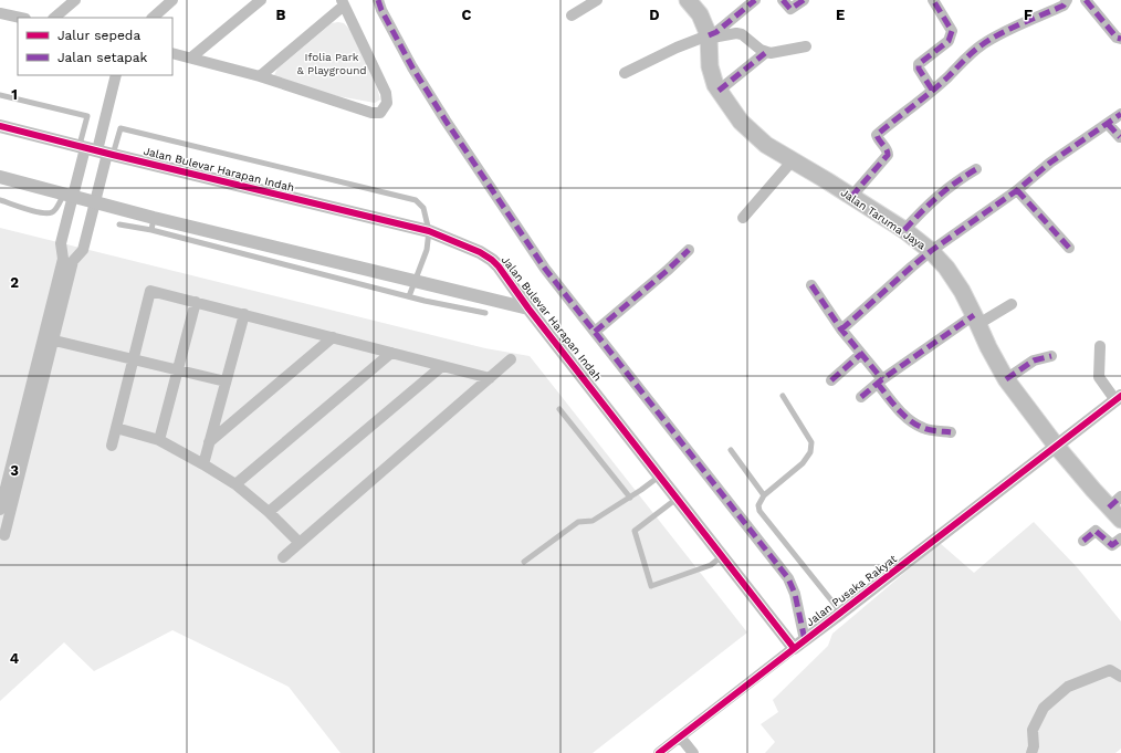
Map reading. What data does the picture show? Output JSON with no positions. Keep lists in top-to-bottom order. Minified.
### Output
{"streets":{"main road":["Jalan Taruma Jaya"],"street":["Jalan Bulevar Harapan Indah","Jalan Pusaka Rakyat"]},"crossings":[["Jalan Bulevar Harapan Indah","Jalan Pusaka Rakyat"],["Jalan Taruma Jaya","Jalan Pusaka Rakyat"]],"parks":["Ifolia Park & Playground"],"legend":["Jalur sepeda","Jalan setapak"],"grid":{"columns":["B","C","D","E","F"],"rows":["1","2","3","4"]}}
